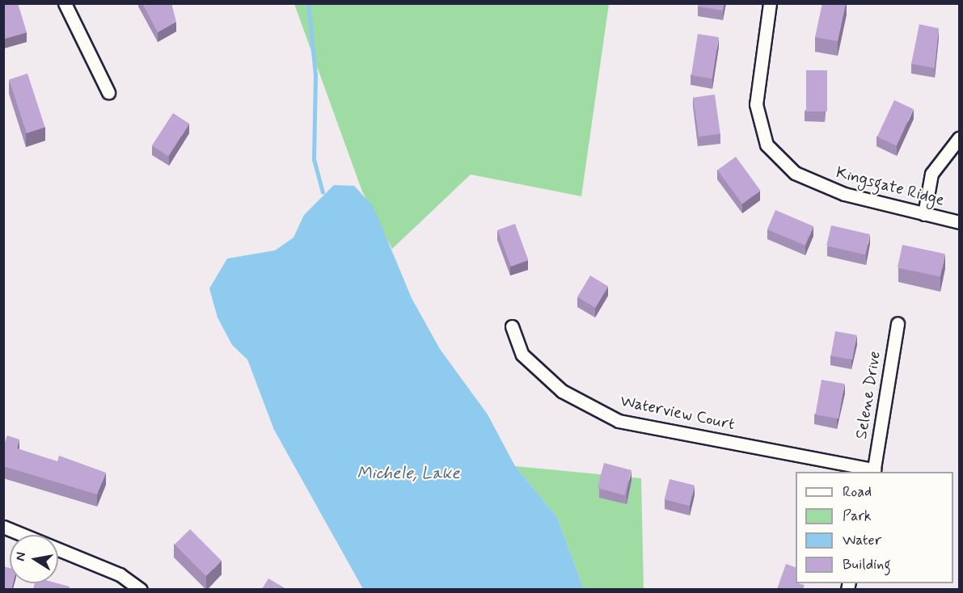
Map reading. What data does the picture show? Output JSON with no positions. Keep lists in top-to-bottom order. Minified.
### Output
{"streets":{"street":["Kingsgate Ridge","Selene Drive","Waterview Court"]},"crossings":[["Selene Drive","Waterview Court"]],"water":["Michele, Lake"],"legend":["Road","Park","Water","Building"],"north":"left"}
